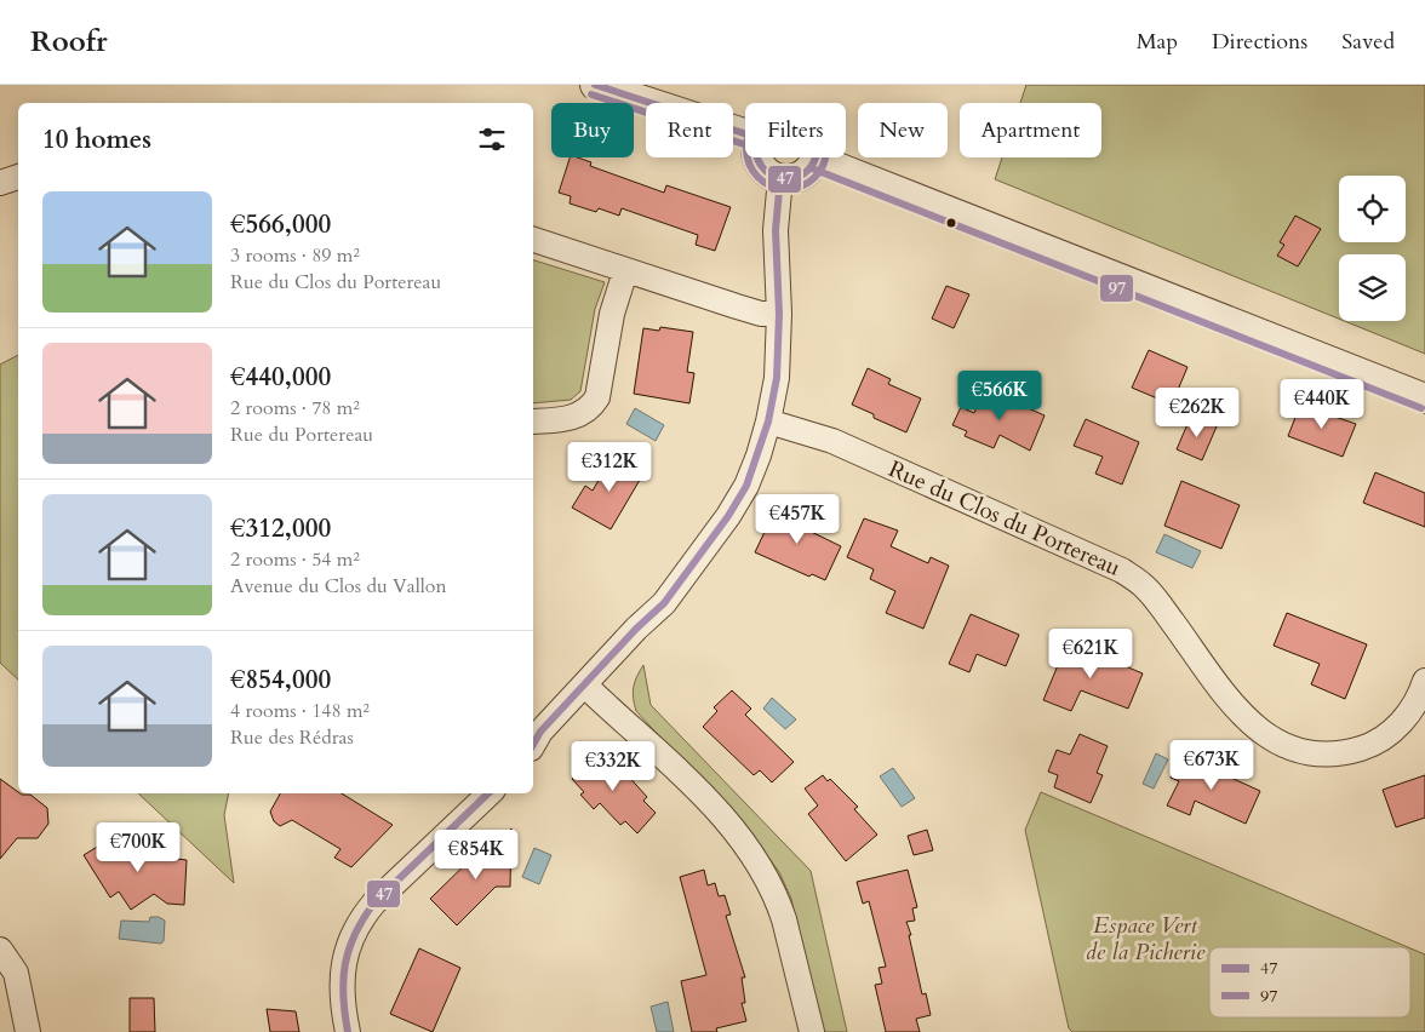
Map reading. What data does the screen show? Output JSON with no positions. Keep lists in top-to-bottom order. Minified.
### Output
{"streets":{"street":["Rue du Clos du Portereau"]},"parks":["Espace Vert de la Picherie"],"lines":["transit line 47","transit line 97"],"legend":["47","97"],"page":{"header":"Roofr","nav":["Map","Directions","Saved"],"chip":["Buy","Rent","Filters","New","Apartment"],"heading":"10 homes","list":[{"name":"€566,000","note":"3 rooms · 89 m² · Rue du Clos du Portereau"},{"name":"€440,000","note":"2 rooms · 78 m² · Rue du Portereau"},{"name":"€312,000","note":"2 rooms · 54 m² · Avenue du Clos du Vallon"},{"name":"€854,000","note":"4 rooms · 148 m² · Rue des Rédras"}],"price":["€566K","€440K","€262K","€312K","€457K","€621K","€673K","€332K","€700K","€854K"]}}
